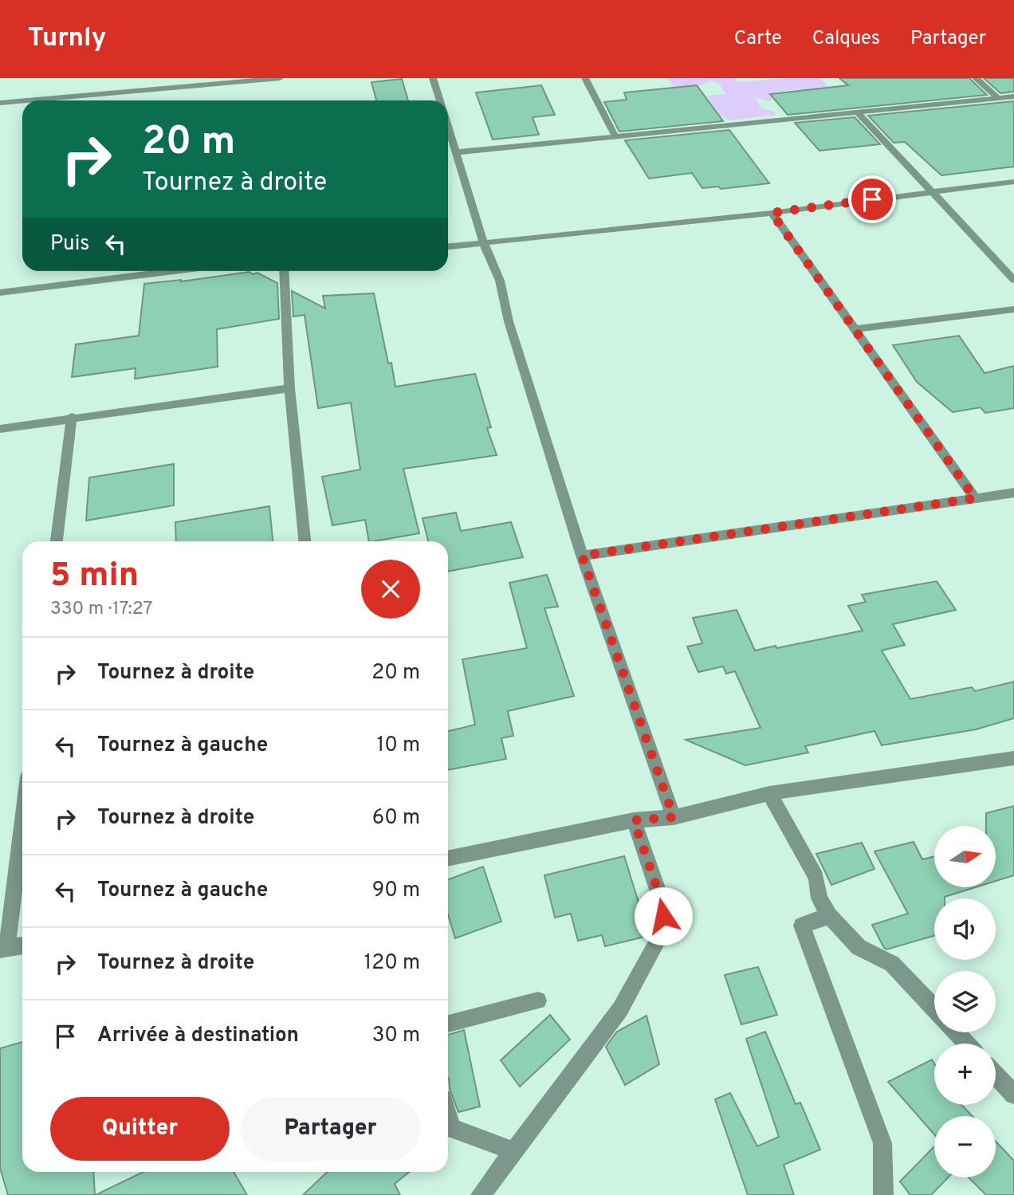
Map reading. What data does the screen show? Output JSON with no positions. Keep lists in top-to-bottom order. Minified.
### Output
{"north":"right","page":{"header":"Turnly","nav":["Carte","Calques","Partager"],"turn":["20 m","Tournez à droite"],"then":"Puis","heading":["5 min","330 m · 17:27"],"list":[{"name":"Tournez à droite","value":"20 m"},{"name":"Tournez à gauche","value":"10 m"},{"name":"Tournez à droite","value":"60 m"},{"name":"Tournez à gauche","value":"90 m"},{"name":"Tournez à droite","value":"120 m"},{"name":"Arrivée à destination","value":"30 m"}],"map_buttons":["+","−"],"buttons":["Quitter","Partager"]}}
